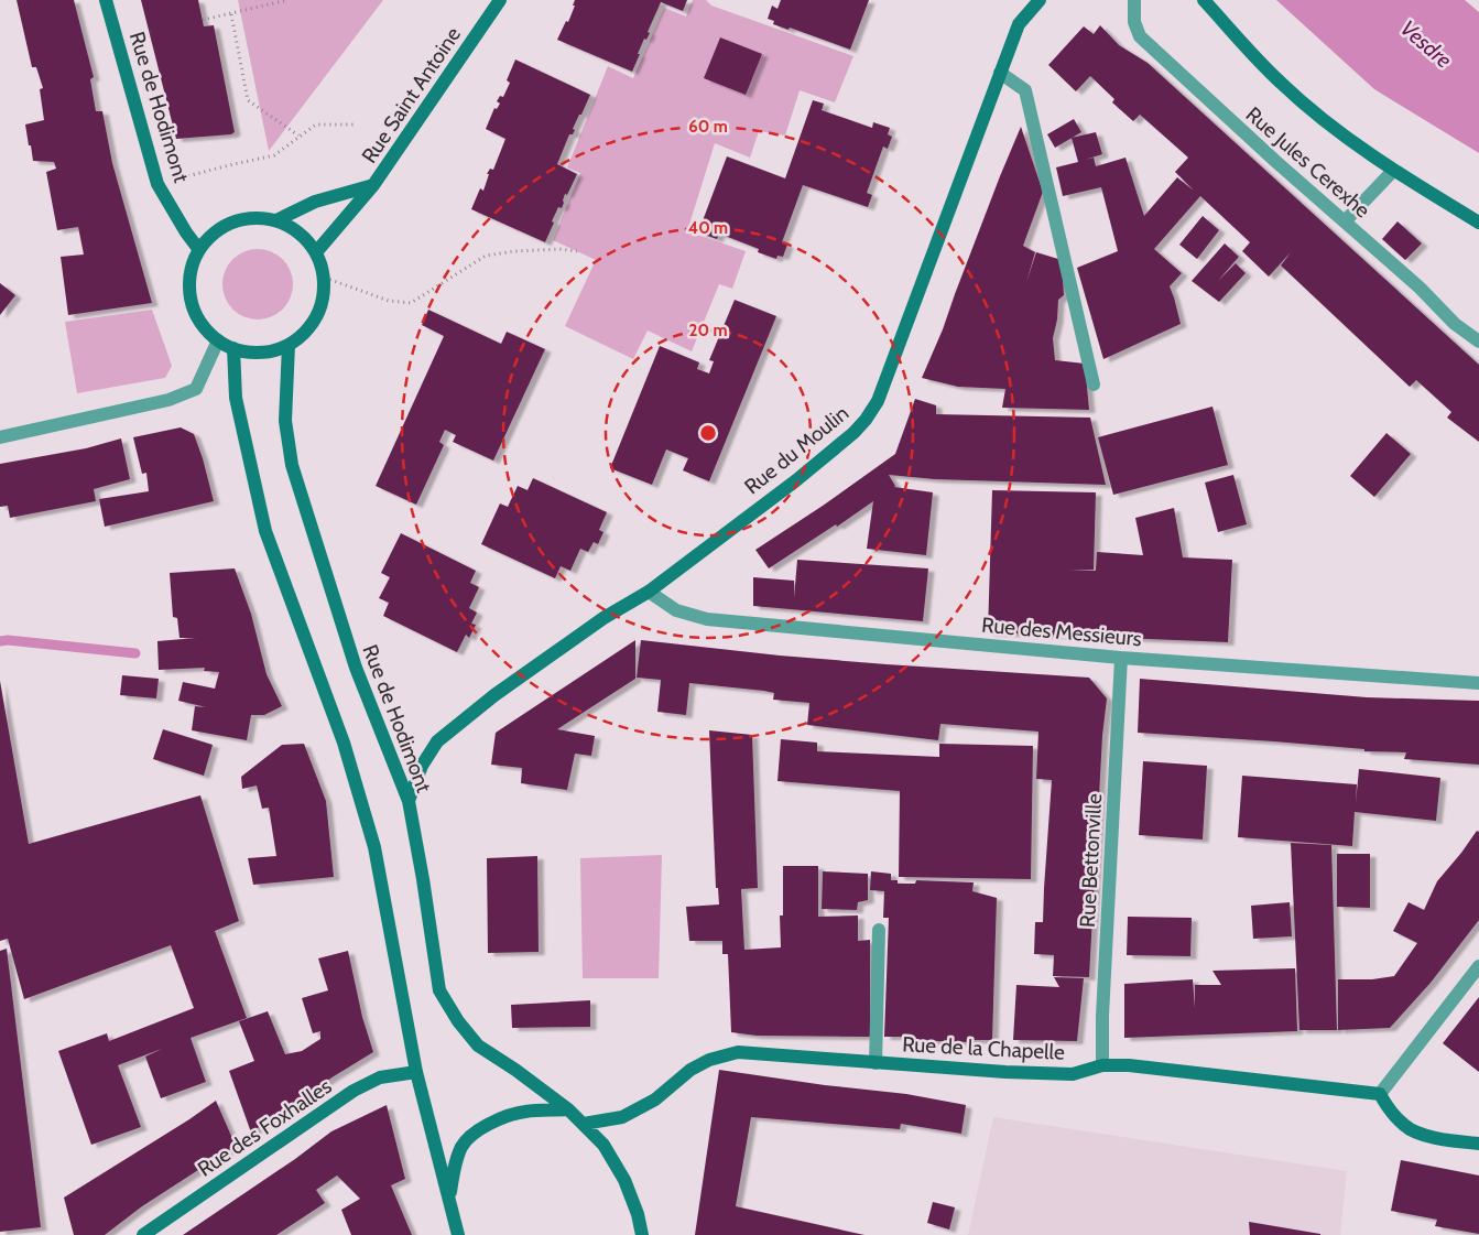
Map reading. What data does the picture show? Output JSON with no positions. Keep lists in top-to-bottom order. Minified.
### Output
{"streets":{"main road":["Rue Saint Antoine","Rue de Hodimont","Rue Jules Cerexhe","Rue du Moulin","Rue de la Chapelle","Rue des Foxhalles"],"street":["Rue des Messieurs","Rue Bettonville"]},"crossings":[["Rue Saint Antoine","Rue de Hodimont"],["Rue de Hodimont","Rue du Moulin"],["Rue de Hodimont","Rue de la Chapelle"],["Rue du Moulin","Rue des Messieurs"],["Rue des Messieurs","Rue Bettonville"],["Rue Bettonville","Rue de la Chapelle"]],"water":["Vesdre"],"rings":["60 m","40 m","20 m"]}
